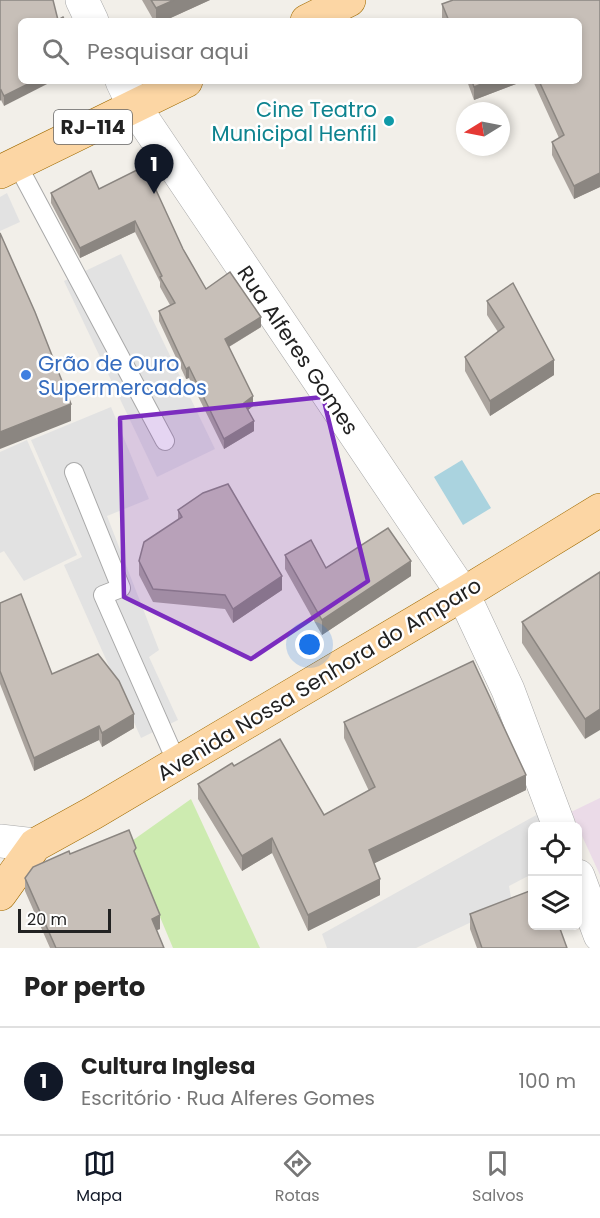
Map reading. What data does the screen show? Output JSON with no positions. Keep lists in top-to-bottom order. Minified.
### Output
{"streets":{"main road":["RJ-114","Avenida Nossa Senhora do Amparo"],"street":["Rua Alferes Gomes"]},"crossings":[["RJ-114","Rua Alferes Gomes"],["Rua Alferes Gomes","Avenida Nossa Senhora do Amparo"]],"places":["Cine Teatro Municipal Henfil","Grão de Ouro Supermercados"],"scale_bar":"20 m","north":"left","page":{"search":"Pesquisar aqui","pins":"1","scale":"20 m","heading":"Por perto","list":[{"mark":"1","name":"Cultura Inglesa","note":"Escritório · Rua Alferes Gomes","value":"100 m"}],"nav":["Mapa","Rotas","Salvos"]}}
